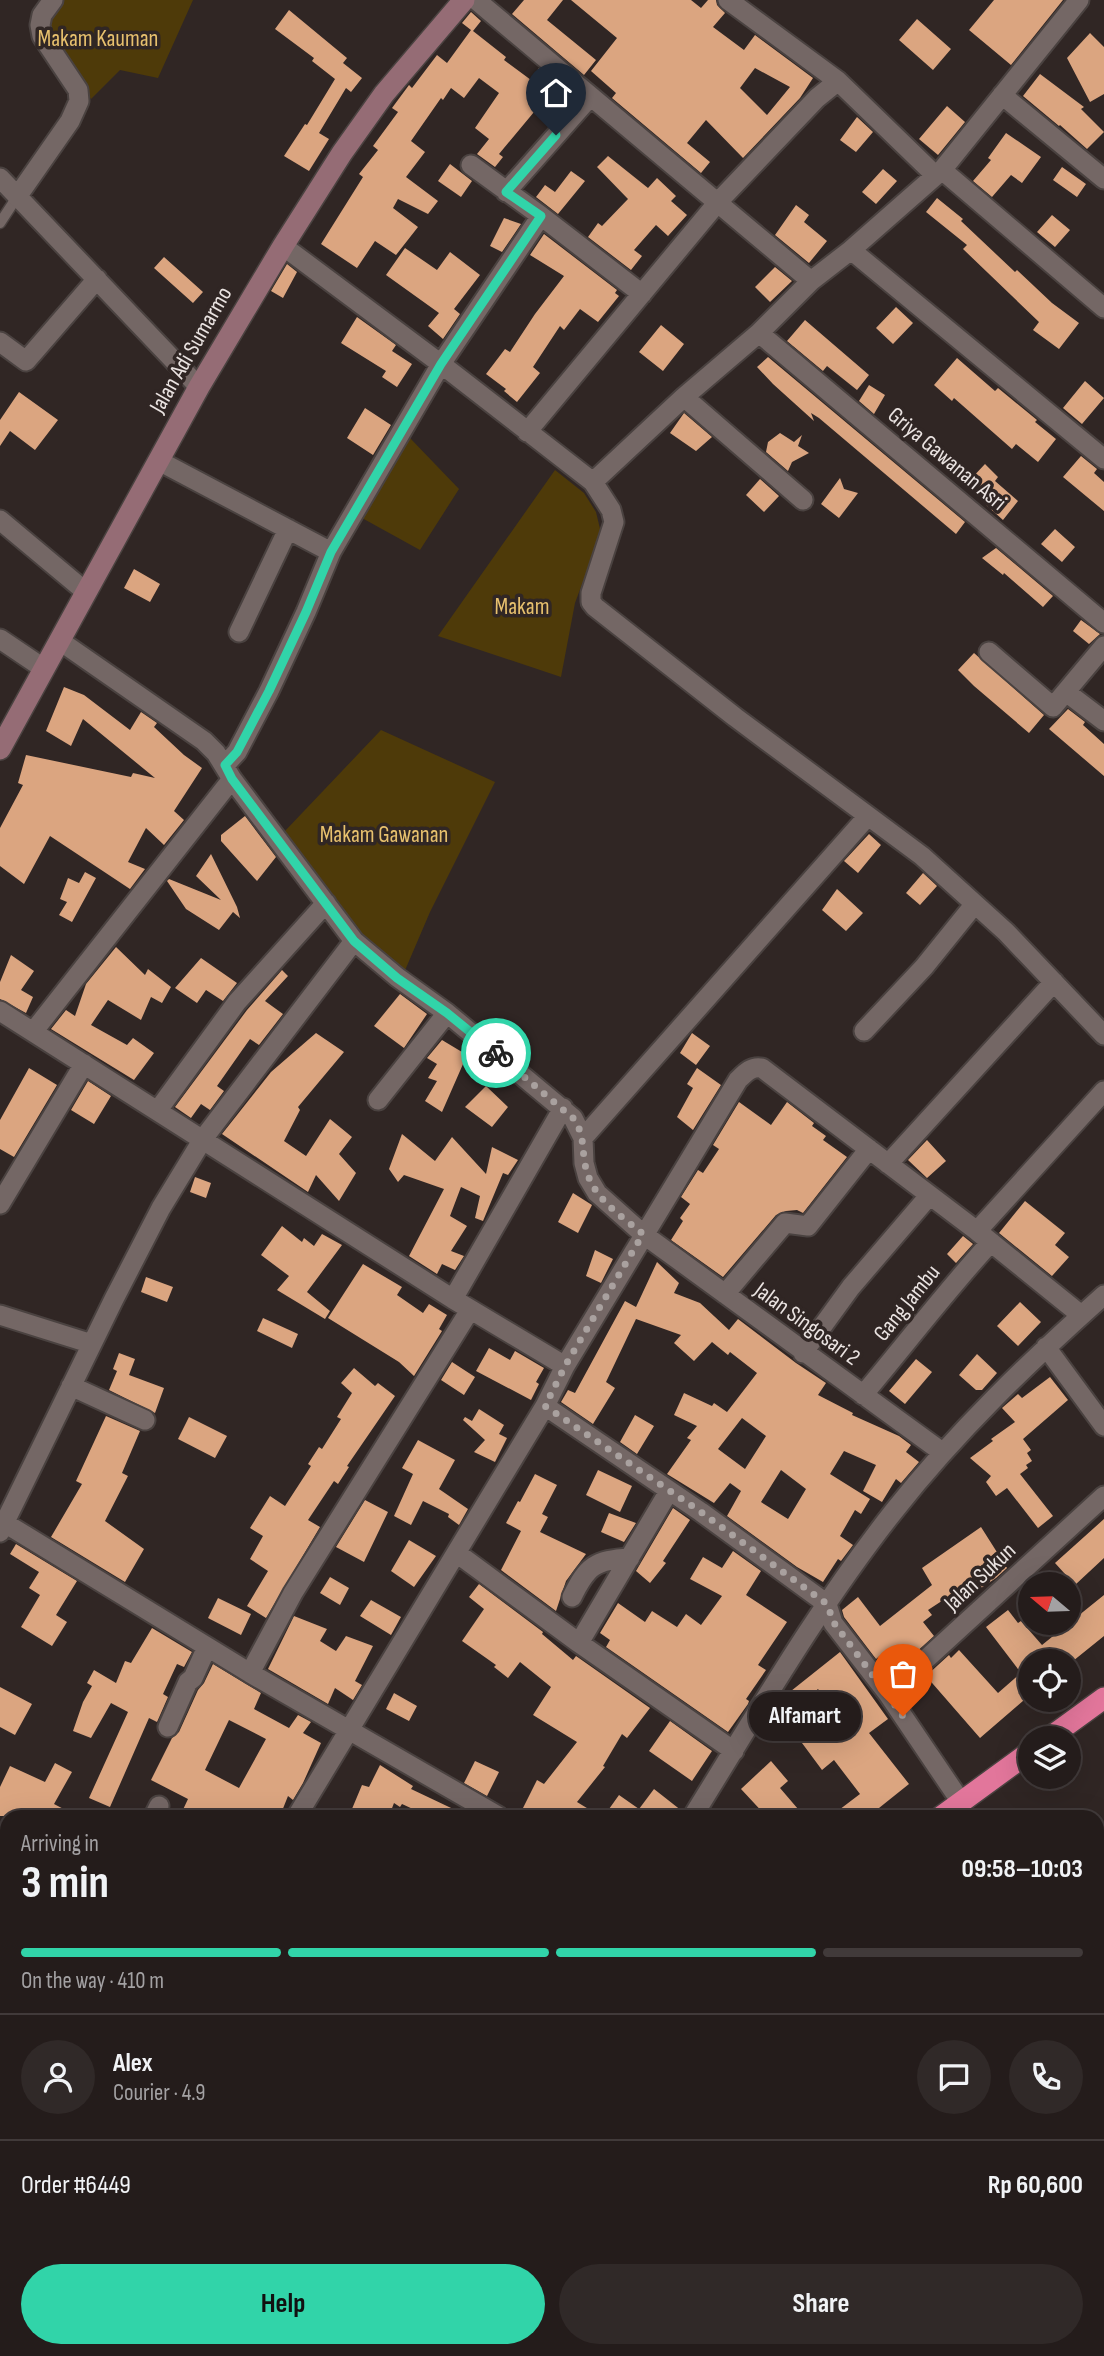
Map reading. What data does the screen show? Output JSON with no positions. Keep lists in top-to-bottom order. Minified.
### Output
{"streets":{"main road":["Jalan Adi Sumarmo"],"street":["Griya Gawanan Asri","Gang Jambu","Jalan Singosari 2","Jalan Sukun"]},"crossings":[["Gang Jambu","Jalan Singosari 2"]],"parks":["Makam Kauman","Makam","Makam Gawanan"],"places":["Alfamart"],"north":"left","page":{"bubble":"Alfamart","heading":["3 min","Arriving in","09:58–10:03"],"panel":["Alex","Courier · 4.9","Order #6449","Rp 60,600"],"bar":"On the way · 410 m","buttons":["Help","Share"]}}
